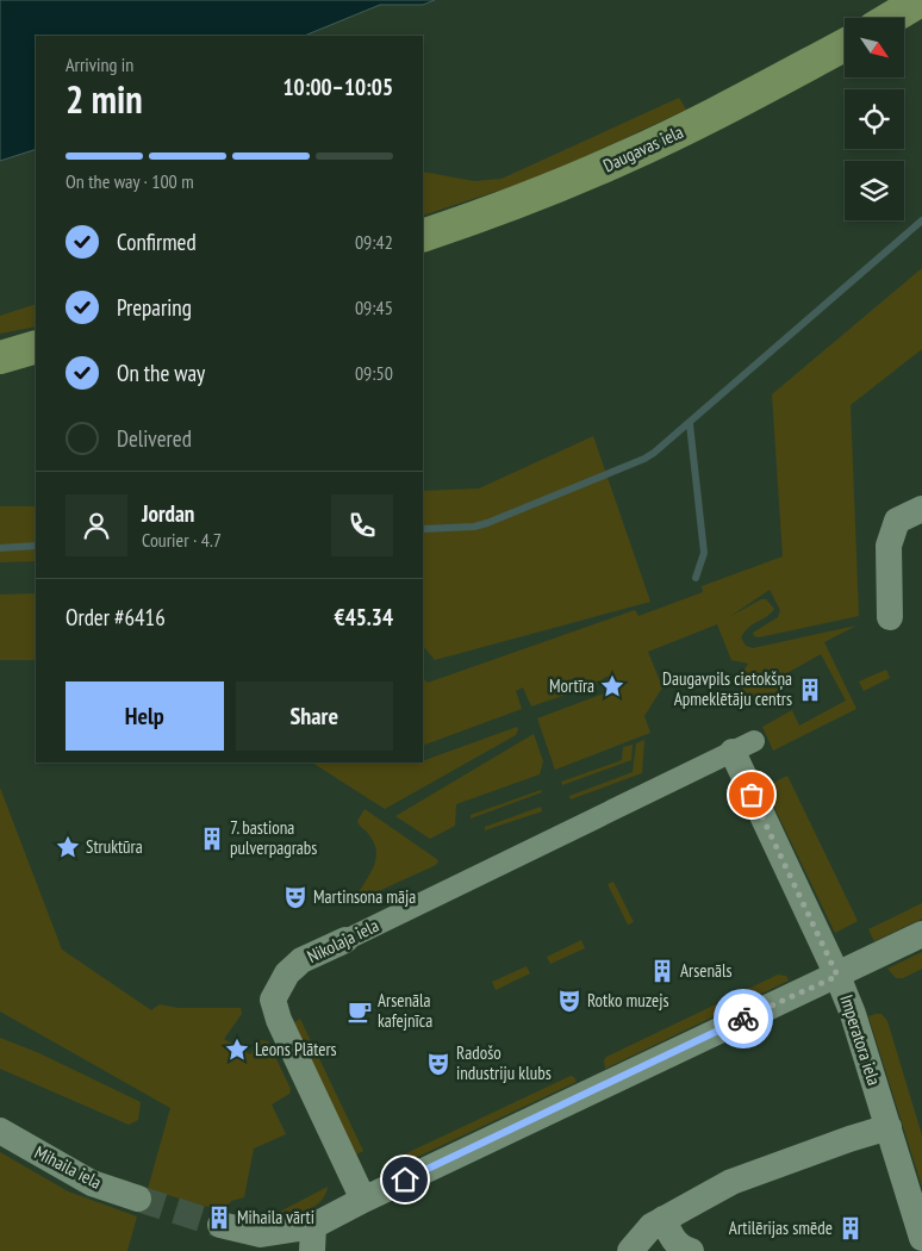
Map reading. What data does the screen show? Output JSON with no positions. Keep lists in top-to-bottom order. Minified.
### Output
{"streets":{"main road":["Daugavas iela"],"street":["Nikolaja iela","Imperatora iela","Mihaila iela"]},"crossings":[["Nikolaja iela","Imperatora iela"]],"places":{"place":["Mortīra","Struktūra","Leons Plāters"],"building":["Daugavpils cietokšņa Apmeklētāju centrs","7. bastiona pulverpagrabs","Arsenāls","Mihaila vārti","Artilērijas smēde"],"theatre":["Martinsona māja","Rotko muzejs","Radošo industriju klubs"],"cafe":["Arsenāla kafejnīca"]},"north":"bottom right","page":{"heading":["2 min","Arriving in","10:00–10:05"],"panel":["Jordan","Courier · 4.7","Order #6416","€45.34"],"bar":"On the way · 100 m","list":[["Confirmed","09:42"],["Preparing","09:45"],["On the way","09:50"],"Delivered"],"buttons":["Help","Share"]}}
